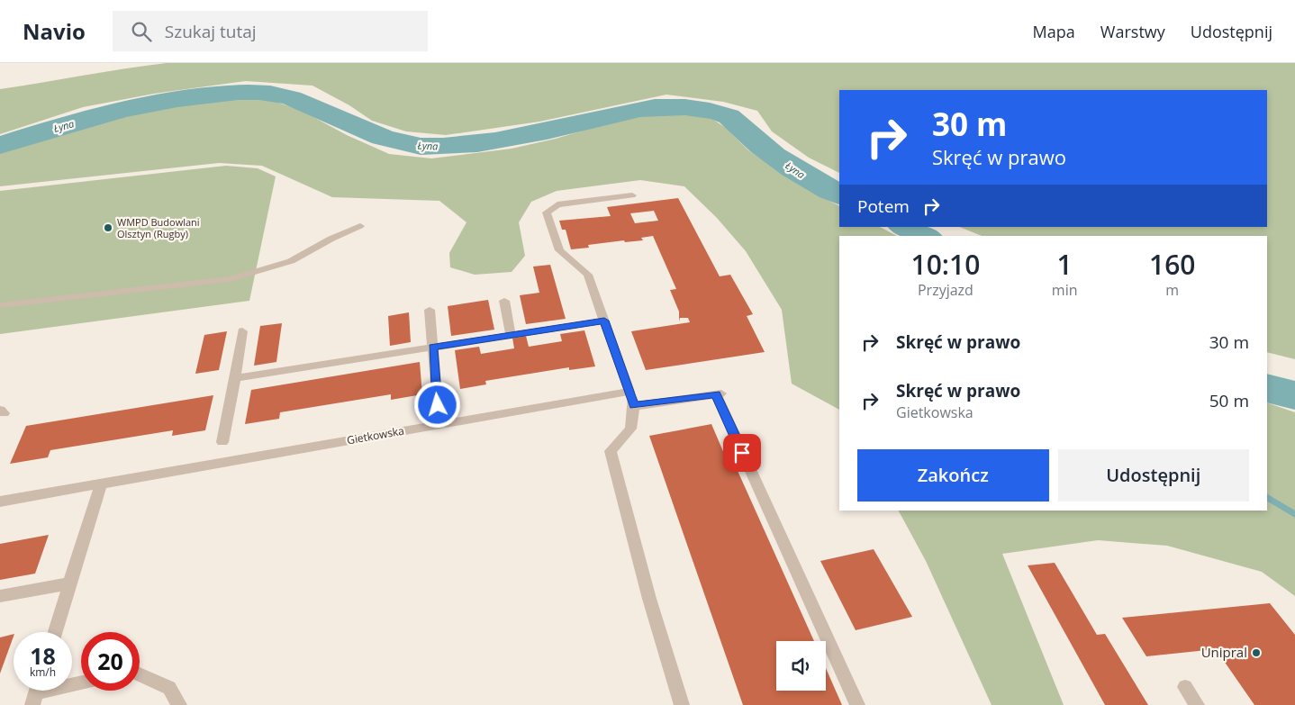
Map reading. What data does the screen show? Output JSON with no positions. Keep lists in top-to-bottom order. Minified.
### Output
{"streets":{"street":["Gietkowska"]},"water":["Łyna"],"places":["WMPD Budowlani Olsztyn (Rugby)","Unipral"],"page":{"header":"Navio","search":"Szukaj tutaj","nav":["Mapa","Warstwy","Udostępnij"],"turn":["30 m","Skręć w prawo"],"then":"Potem","eta":["10:10","Przyjazd","1","min","160","m"],"list":[{"name":"Skręć w prawo","value":"30 m"},{"name":"Skręć w prawo","note":"Gietkowska","value":"50 m"}],"buttons":["Zakończ","Udostępnij"],"speed":"18 km/h","limit":"20"}}
